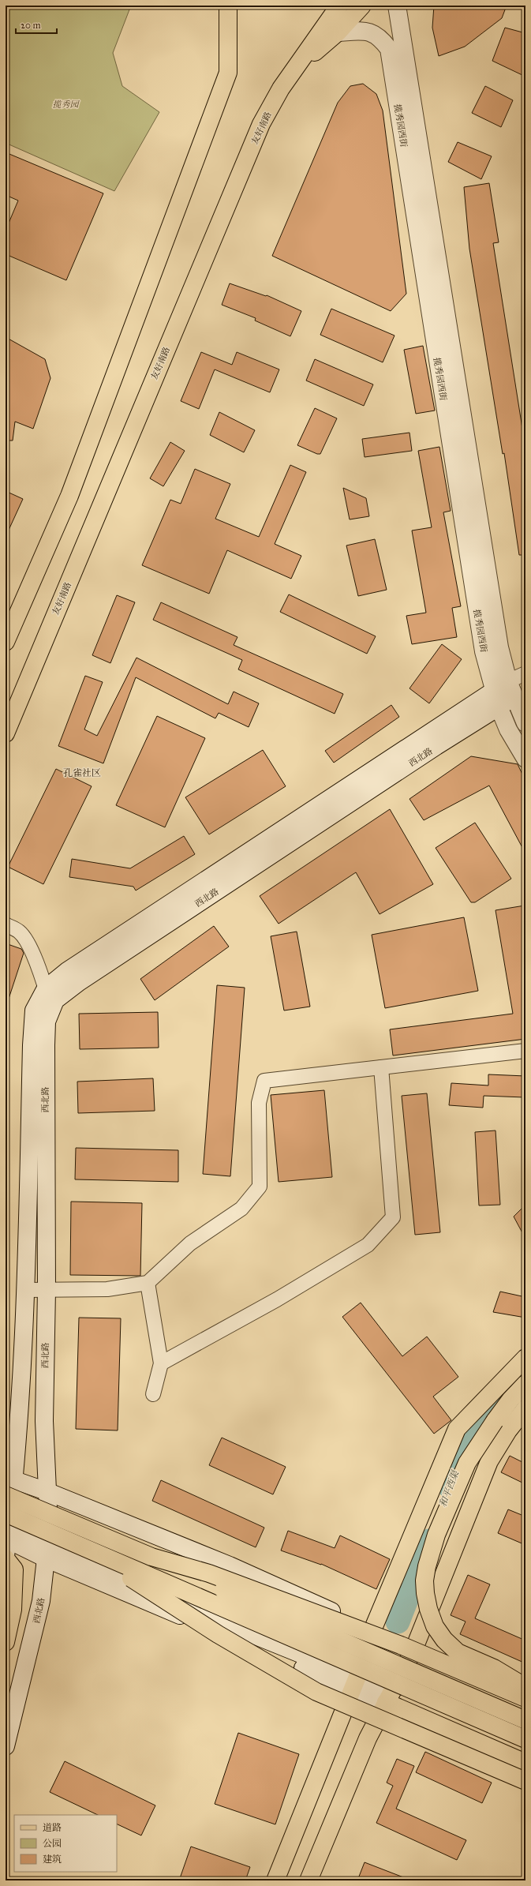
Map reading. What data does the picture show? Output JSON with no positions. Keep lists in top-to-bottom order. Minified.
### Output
{"streets":{"main road":["揽秀园西街","友好南路","西北路"]},"crossings":[["揽秀园西街","西北路"]],"districts":["孔雀社区"],"water":["和平西渠"],"parks":["揽秀园"],"legend":["道路","公园","建筑"],"scale_bar":"20 m"}
